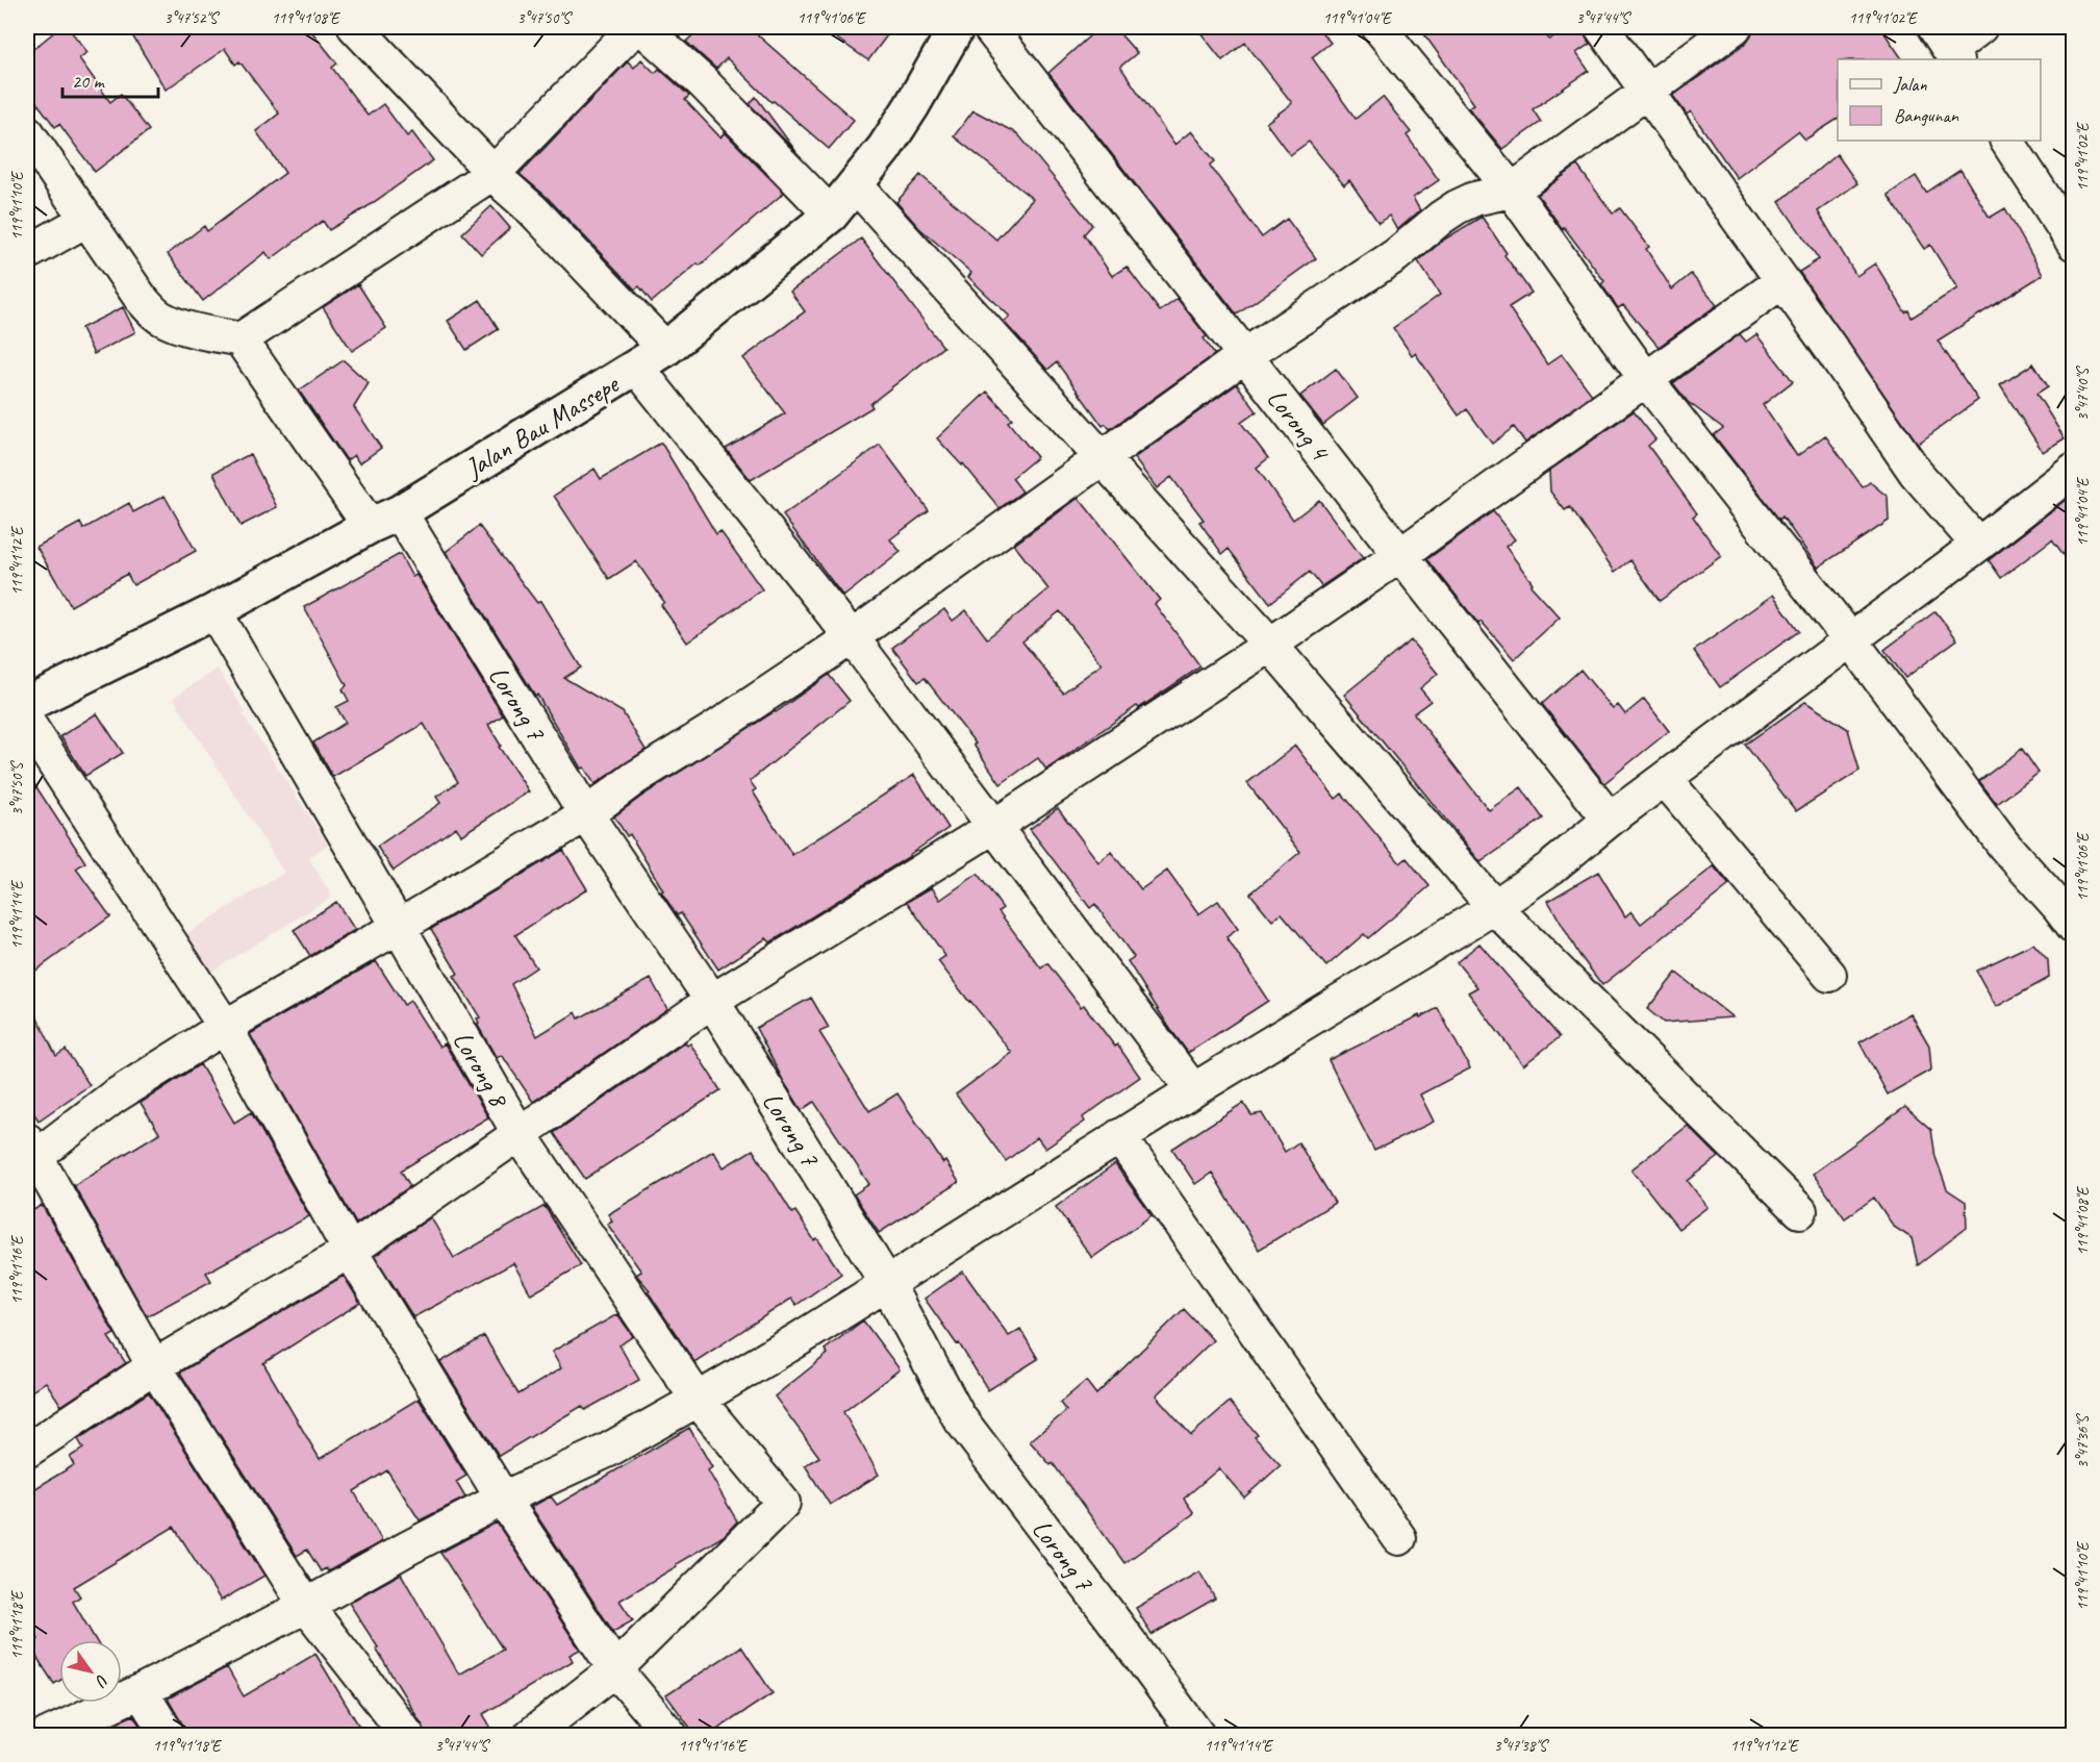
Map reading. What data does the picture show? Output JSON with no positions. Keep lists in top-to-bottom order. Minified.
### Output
{"streets":{"main road":["Jalan Bau Massepe"],"street":["Lorong 4","Lorong 7","Lorong 8"]},"crossings":[["Jalan Bau Massepe","Lorong 7"],["Jalan Bau Massepe","Lorong 8"]],"legend":["Jalan","Bangunan"],"scale_bar":"20 m","north":"bottom right","coordinates":["3°47'52\"S","119°41'08\"E","3°47'50\"S","119°41'06\"E","119°41'04\"E","3°47'44\"S","119°41'02\"E","119°41'10\"E","3°47'40\"S","119°41'12\"E","119°41'14\"E","119°41'16\"E","3°47'36\"S","119°41'18\"E","3°47'38\"S"]}
